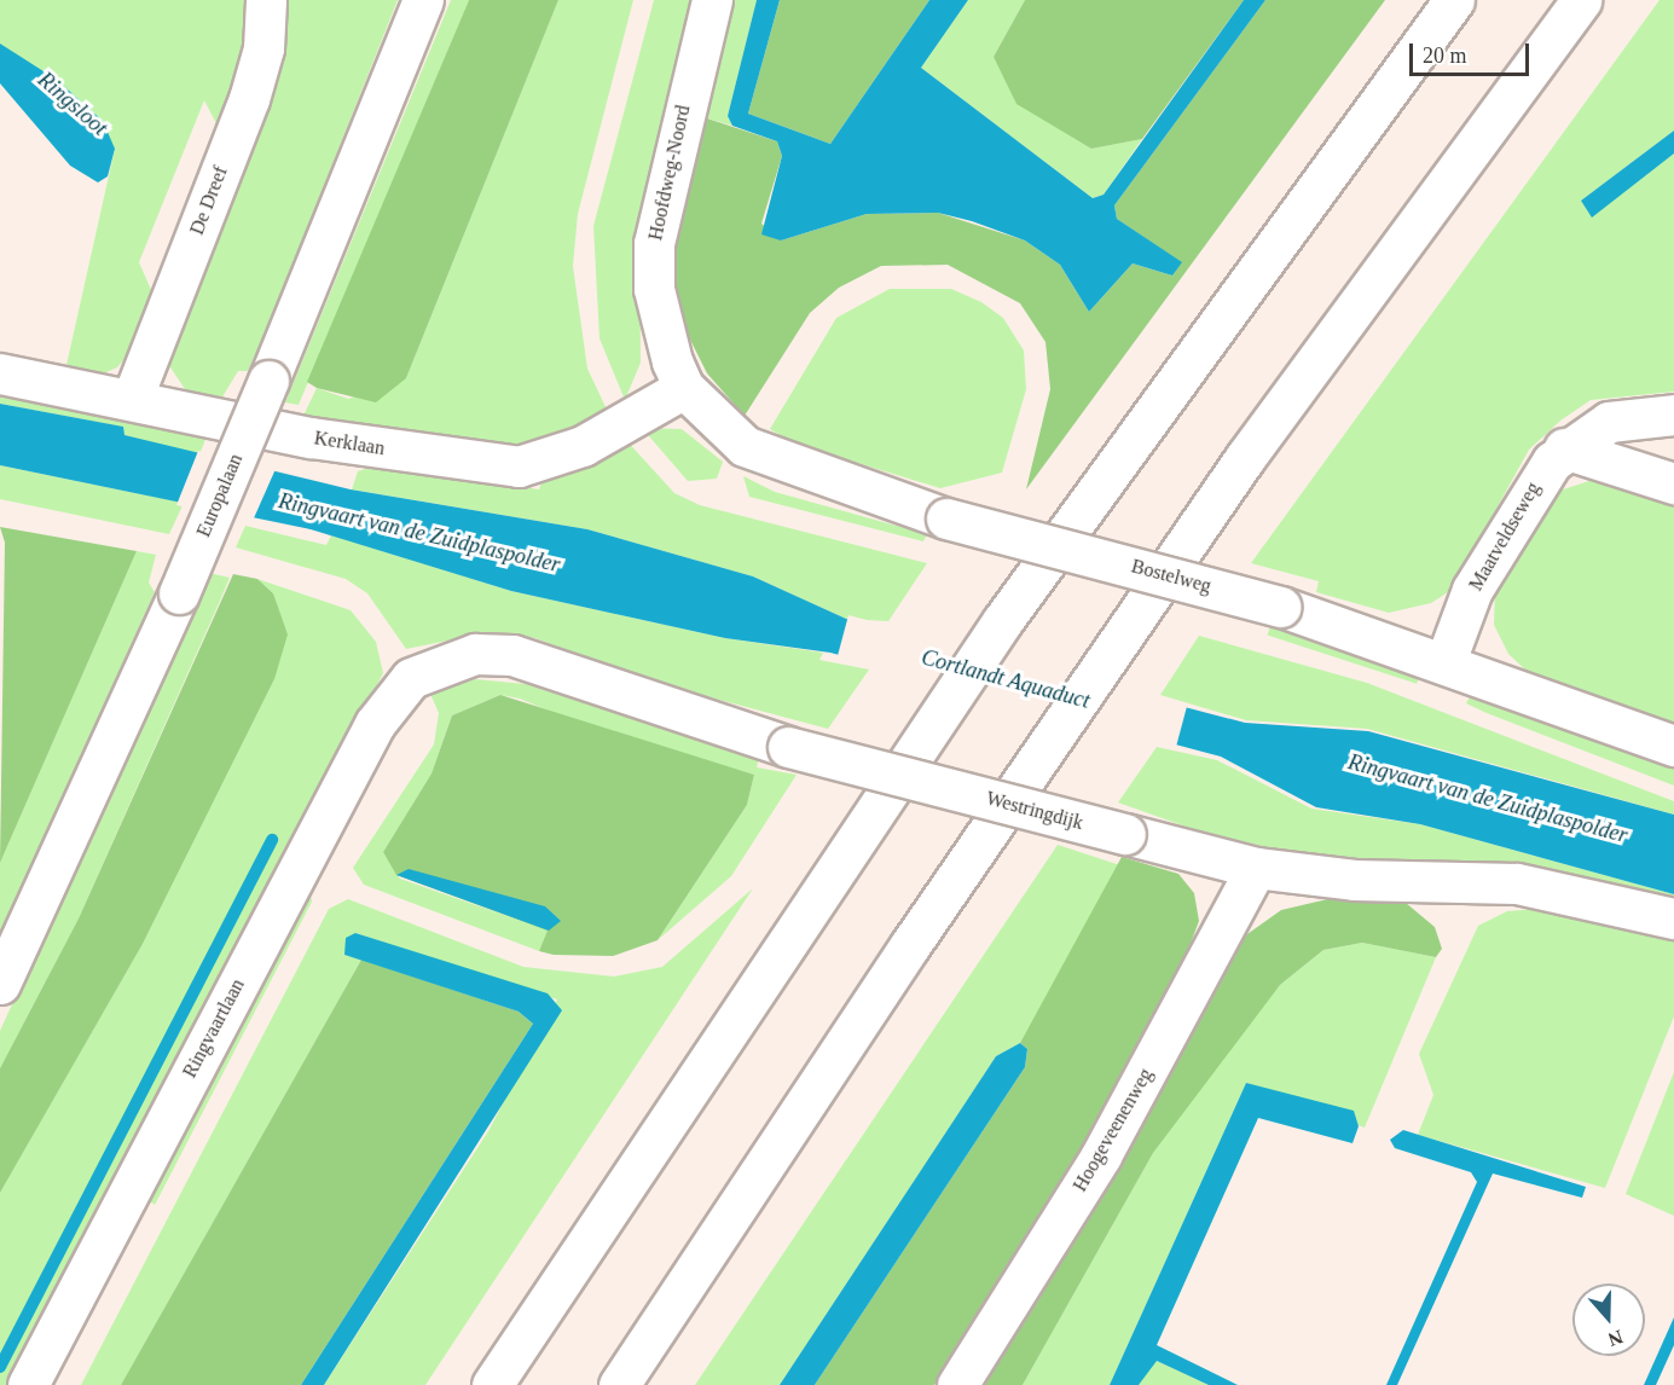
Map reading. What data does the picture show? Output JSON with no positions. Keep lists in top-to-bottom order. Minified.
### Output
{"streets":{"main road":["Hoofdweg-Noord","De Dreef","Kerklaan","Europalaan","Maatveldseweg","Bostelweg","Westringdijk","Ringvaartlaan","Hoogeveenenweg"]},"crossings":[["Hoofdweg-Noord","Kerklaan"],["Hoofdweg-Noord","Bostelweg"],["De Dreef","Kerklaan"],["Kerklaan","Bostelweg"],["Maatveldseweg","Bostelweg"],["Westringdijk","Ringvaartlaan"],["Westringdijk","Hoogeveenenweg"]],"water":["Ringsloot","Ringvaart van de Zuidplaspolder","Cortlandt Aquaduct"],"scale_bar":"20 m","north":"bottom"}
